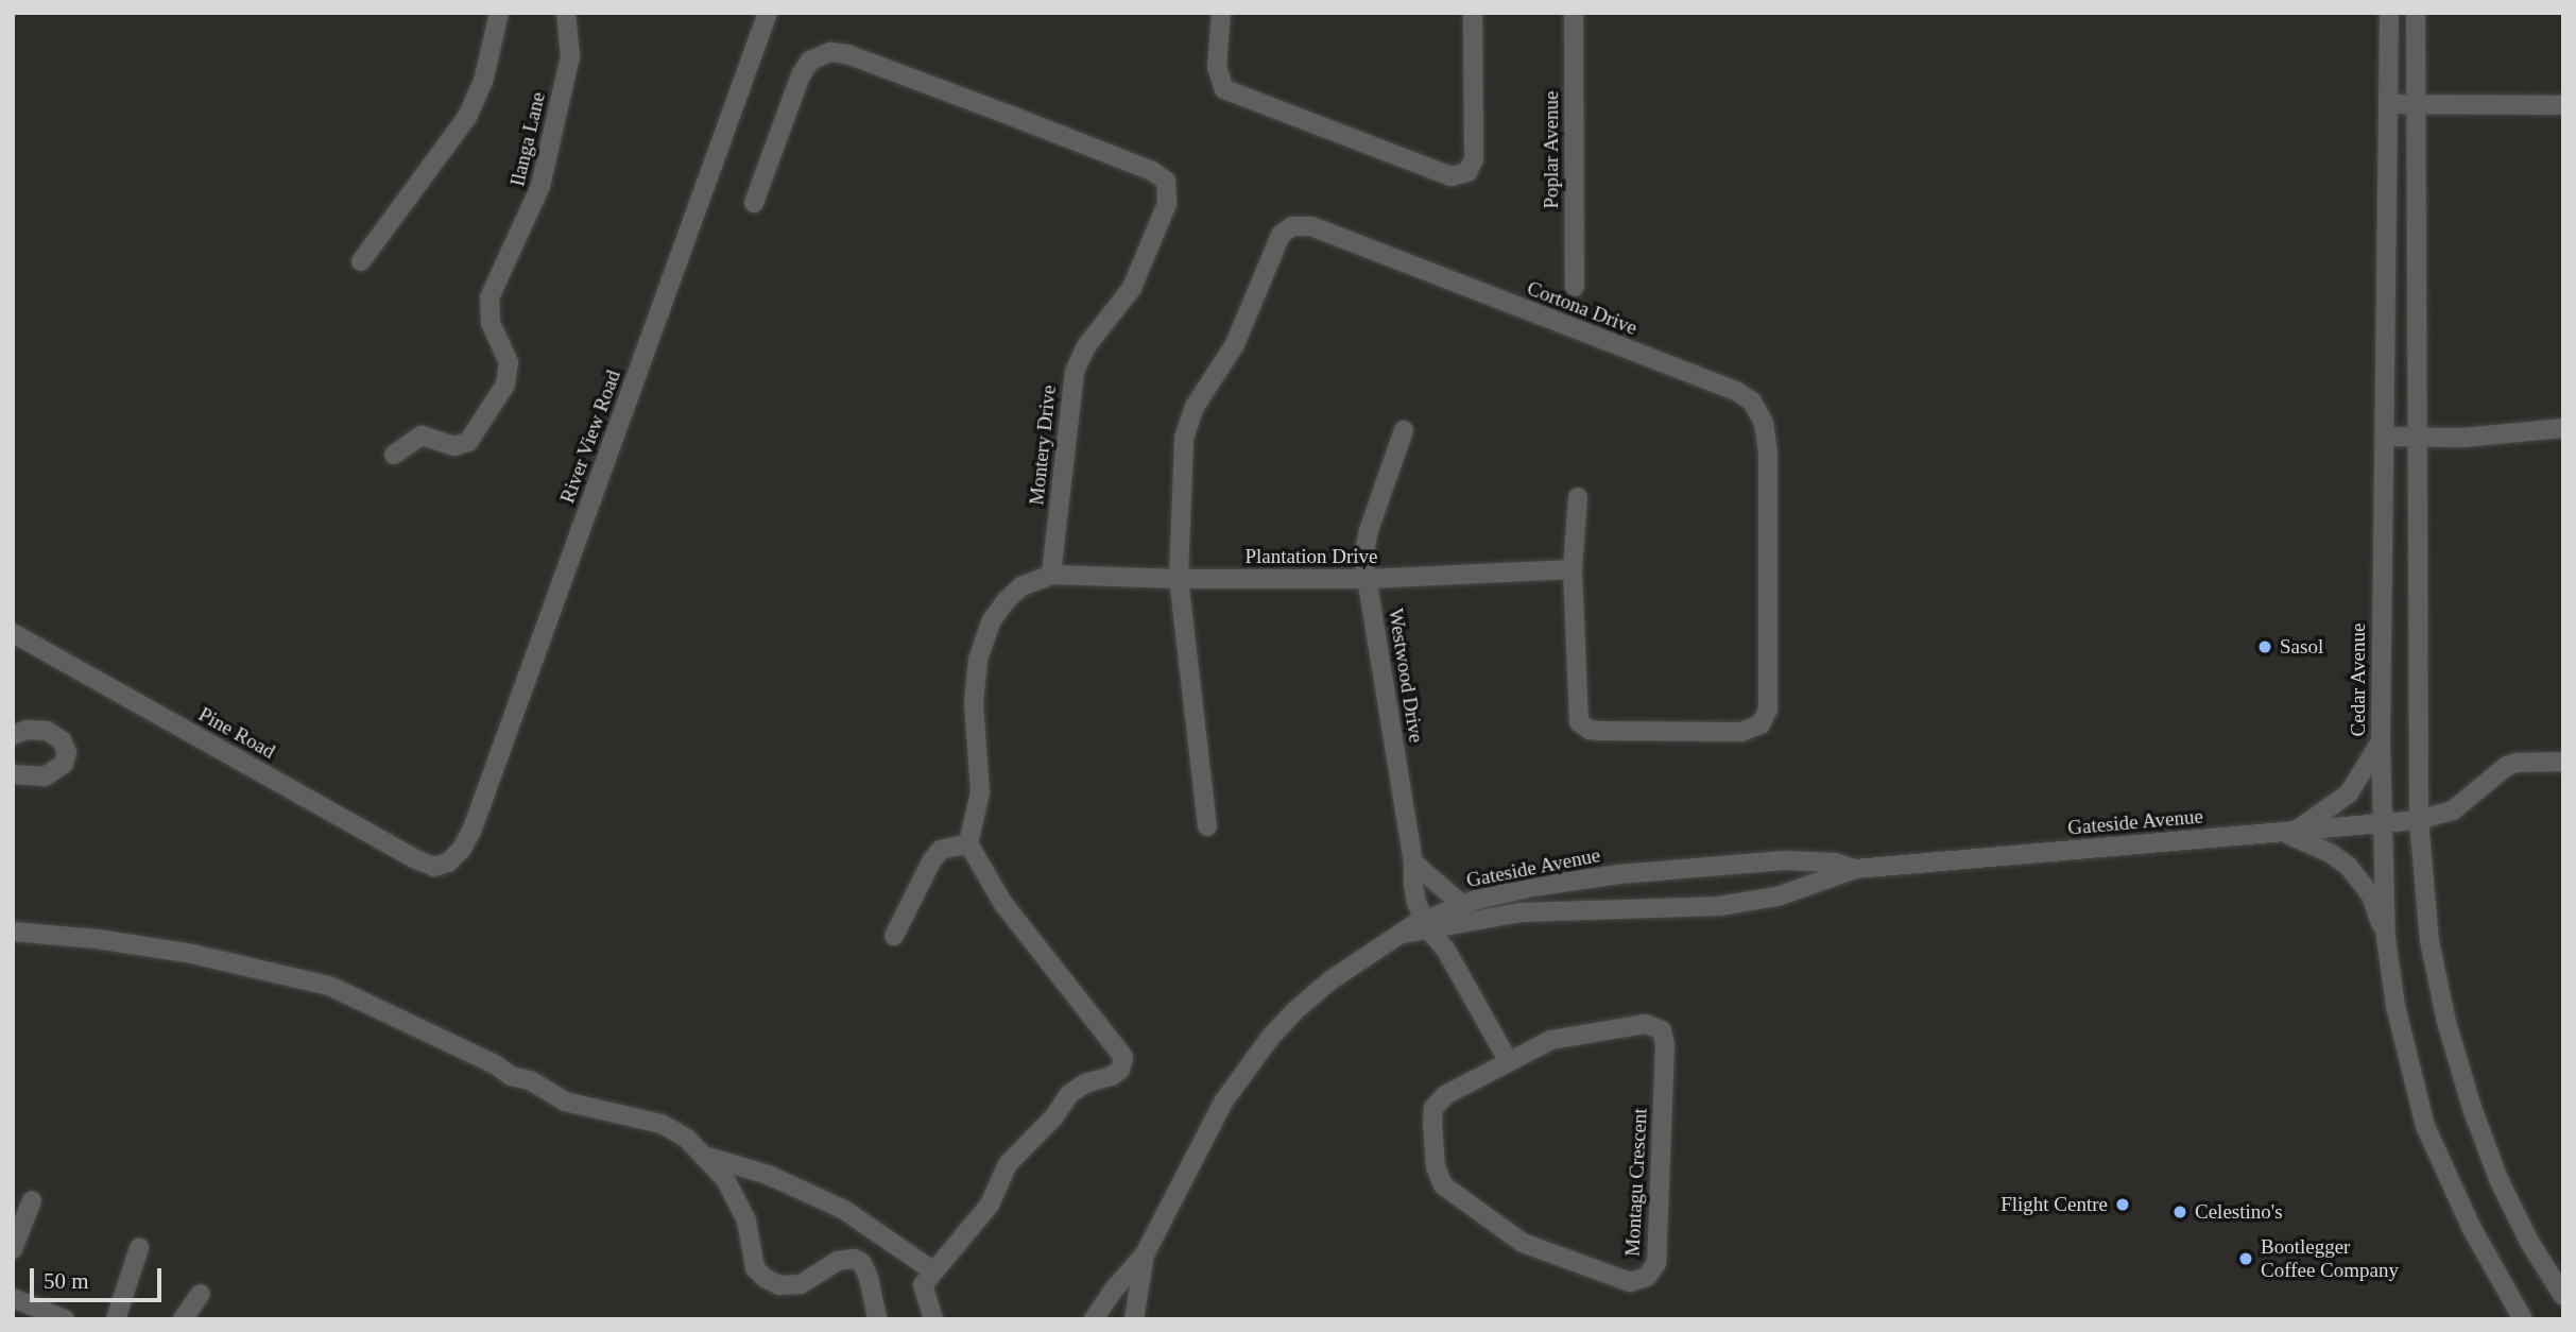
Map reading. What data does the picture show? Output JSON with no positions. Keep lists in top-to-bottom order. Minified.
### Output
{"streets":{"street":["Ilanga Lane","Poplar Avenue","Cortona Drive","River View Road","Montery Drive","Plantation Drive","Westwood Drive","Cedar Avenue","Pine Road","Gateside Avenue","Montagu Crescent"]},"crossings":[["Cortona Drive","Plantation Drive"],["River View Road","Pine Road"],["Montery Drive","Plantation Drive"],["Plantation Drive","Westwood Drive"],["Westwood Drive","Gateside Avenue"],["Cedar Avenue","Gateside Avenue"]],"places":["Sasol","Flight Centre","Celestino's","Bootlegger Coffee Company"],"scale_bar":"50 m"}
